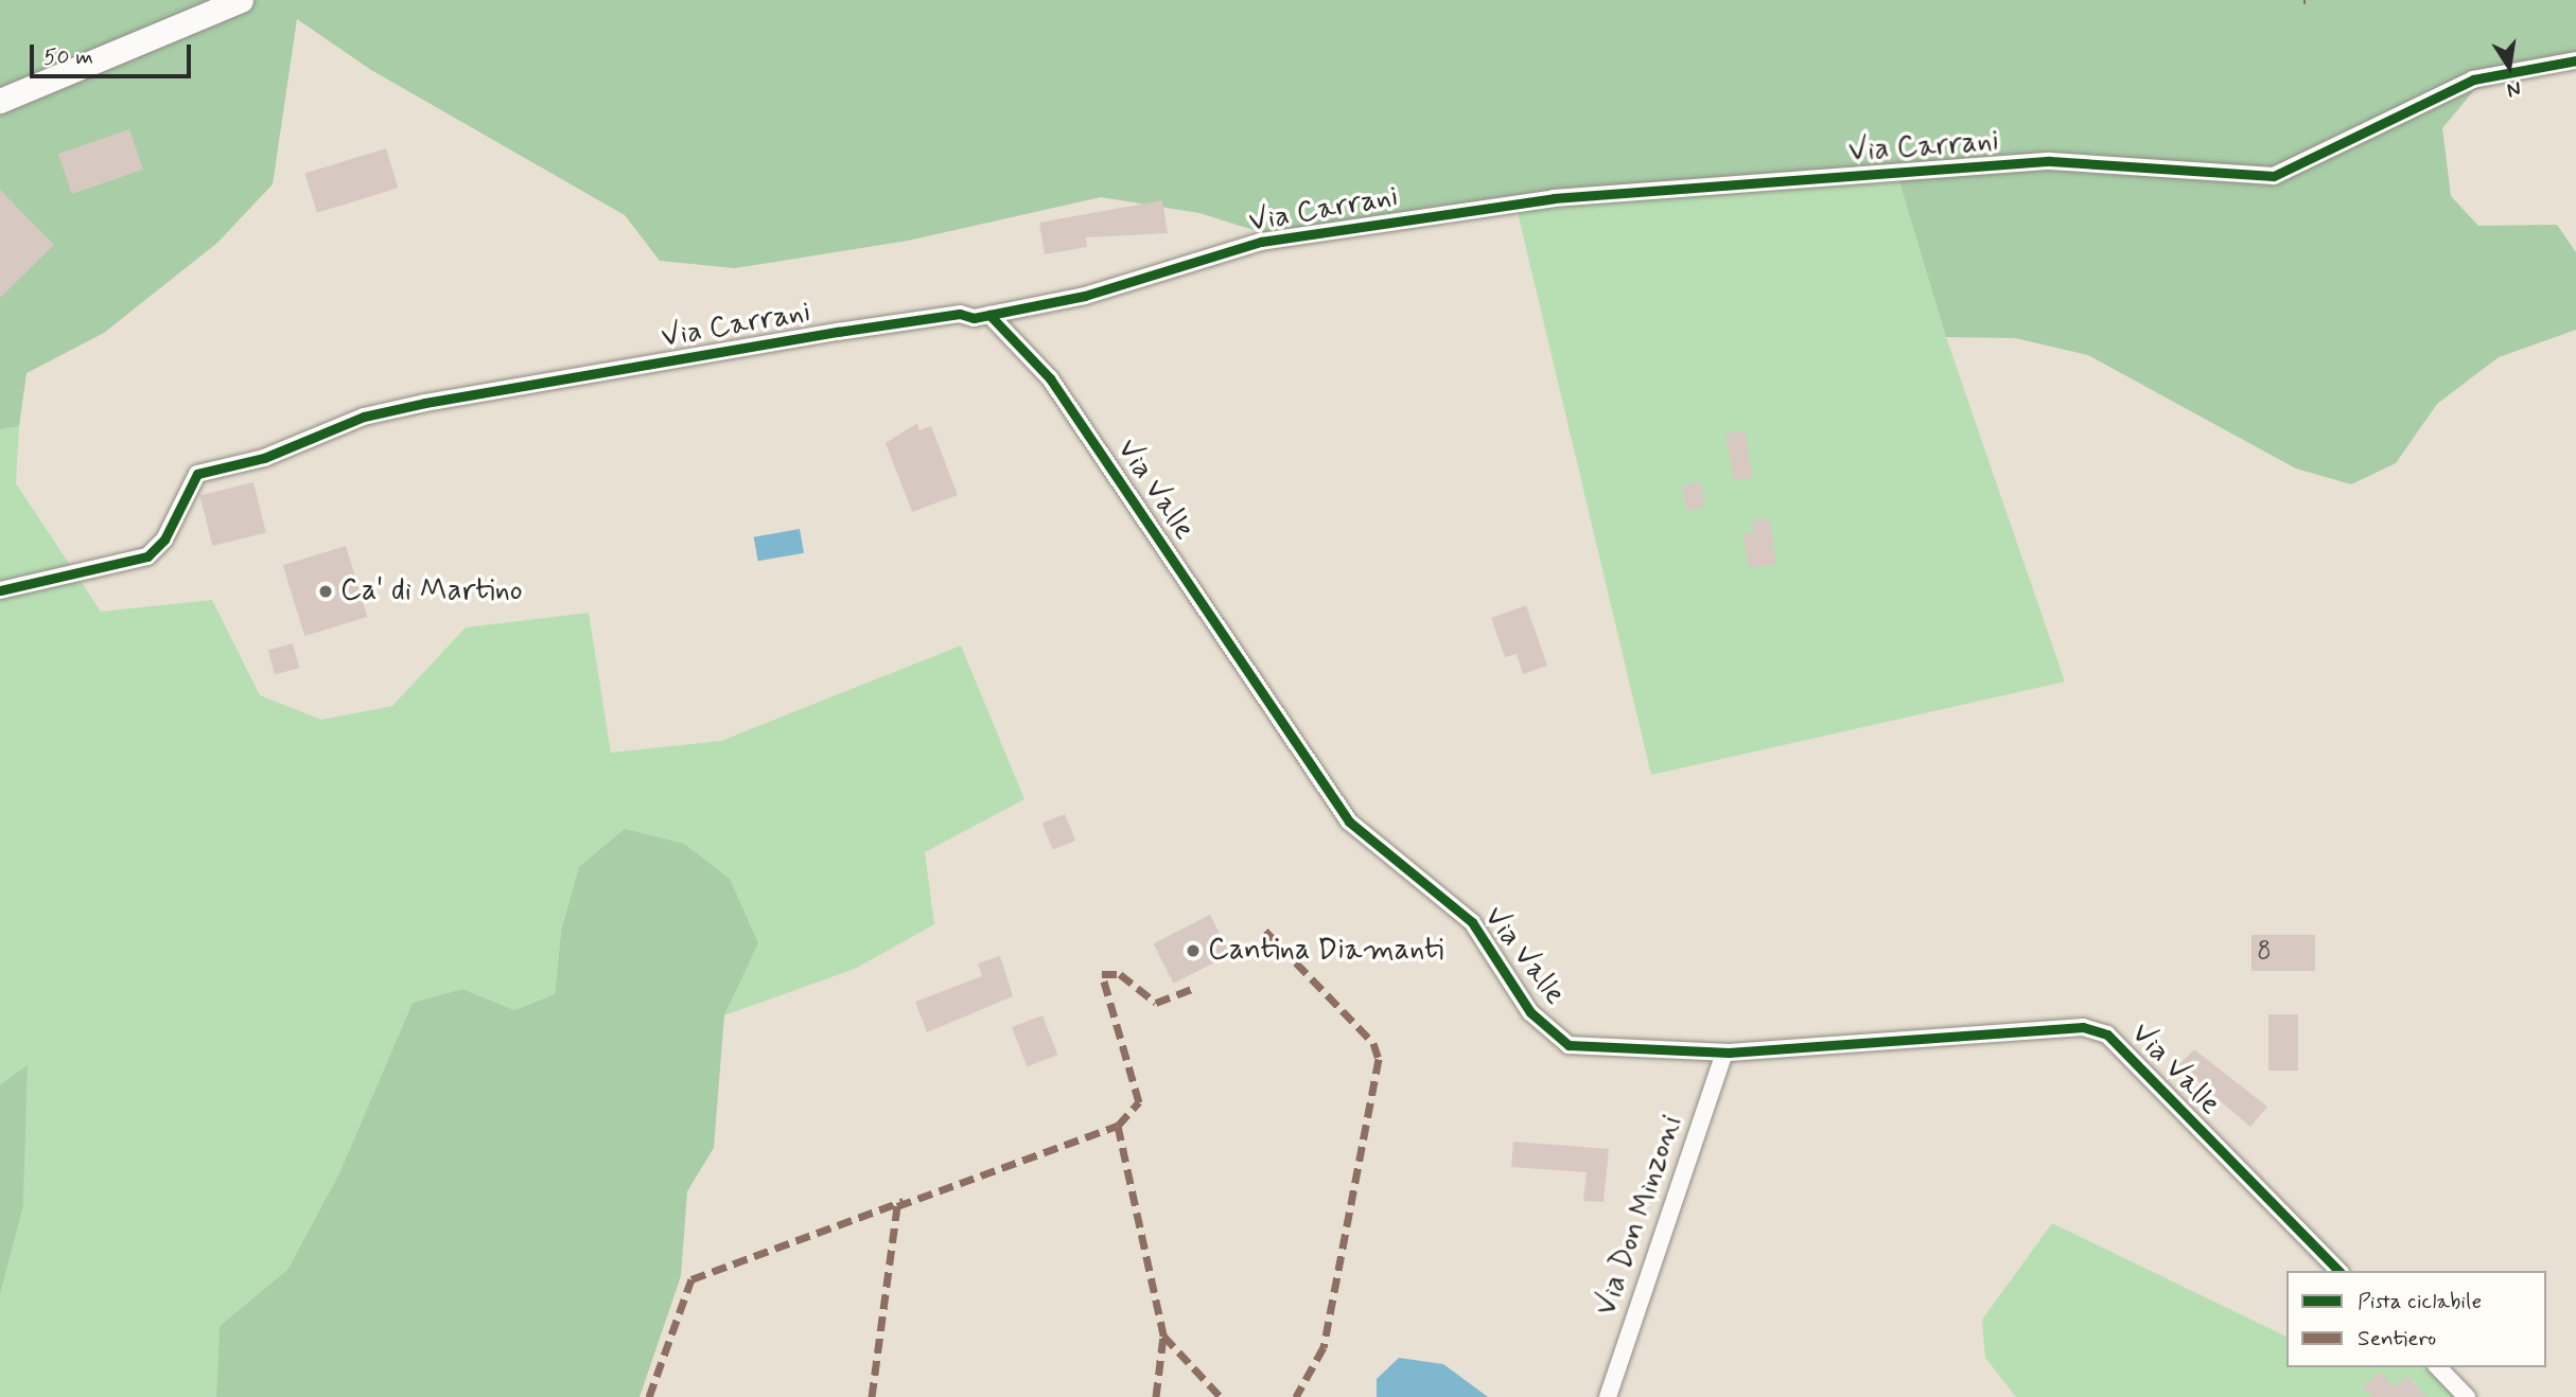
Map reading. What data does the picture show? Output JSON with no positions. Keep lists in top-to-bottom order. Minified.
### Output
{"streets":{"street":["Via Carrani","Via Valle","Via Don Minzoni"]},"crossings":[["Via Carrani","Via Valle"],["Via Valle","Via Don Minzoni"]],"places":["Ca' di Martino","Cantina Diamanti"],"house_numbers":["8"],"legend":["Pista ciclabile","Sentiero"],"scale_bar":"50 m","north":"bottom"}
